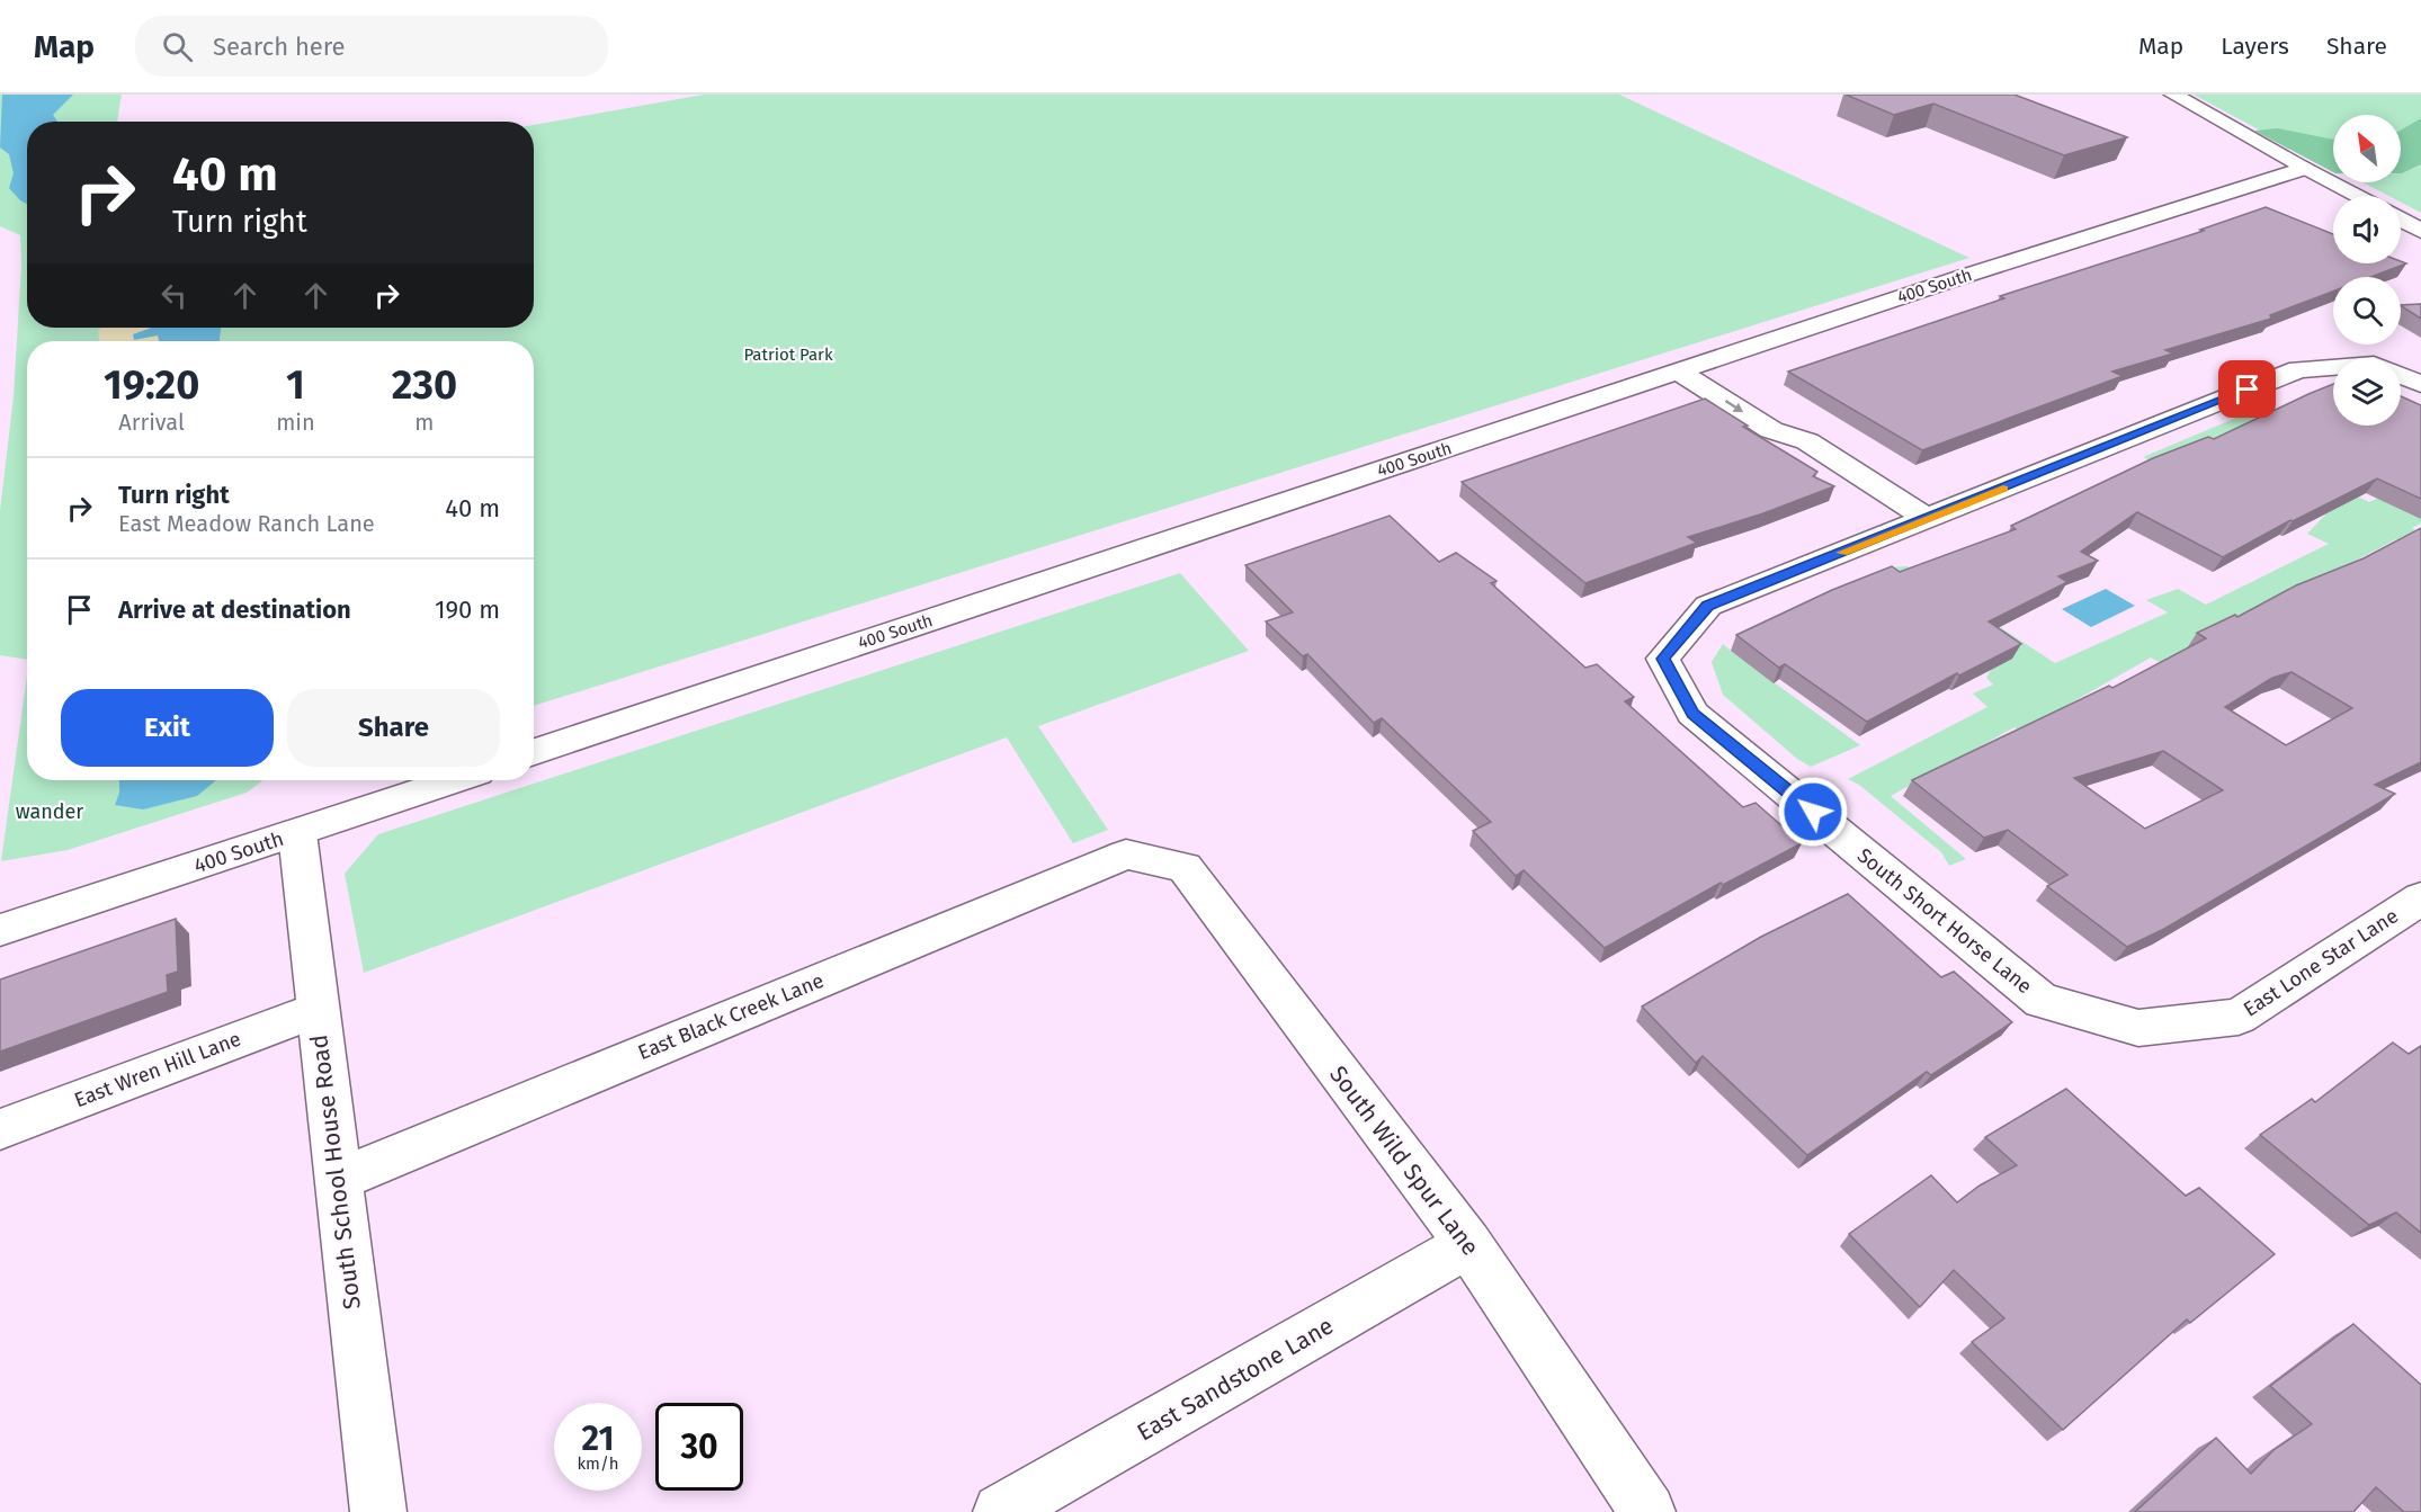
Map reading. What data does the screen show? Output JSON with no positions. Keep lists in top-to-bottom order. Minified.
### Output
{"streets":{"street":["400 South","South Short Horse Lane","East Lone Star Lane","East Black Creek Lane","East Wren Hill Lane","South Wild Spur Lane","South School House Road","East Sandstone Lane"]},"crossings":[["400 South","South School House Road"],["South Short Horse Lane","East Lone Star Lane"],["East Black Creek Lane","South Wild Spur Lane"],["East Black Creek Lane","South School House Road"],["East Wren Hill Lane","South School House Road"],["South Wild Spur Lane","East Sandstone Lane"]],"parks":["Patriot Park","wander"],"north":"top left","page":{"header":"Map","search":"Search here","nav":["Map","Layers","Share"],"turn":["40 m","Turn right"],"eta":["19:20","Arrival","1","min","230","m"],"list":[{"name":"Turn right","note":"East Meadow Ranch Lane","value":"40 m"},{"name":"Arrive at destination","value":"190 m"}],"buttons":["Exit","Share"],"speed":"21 km/h","limit":"30"}}
